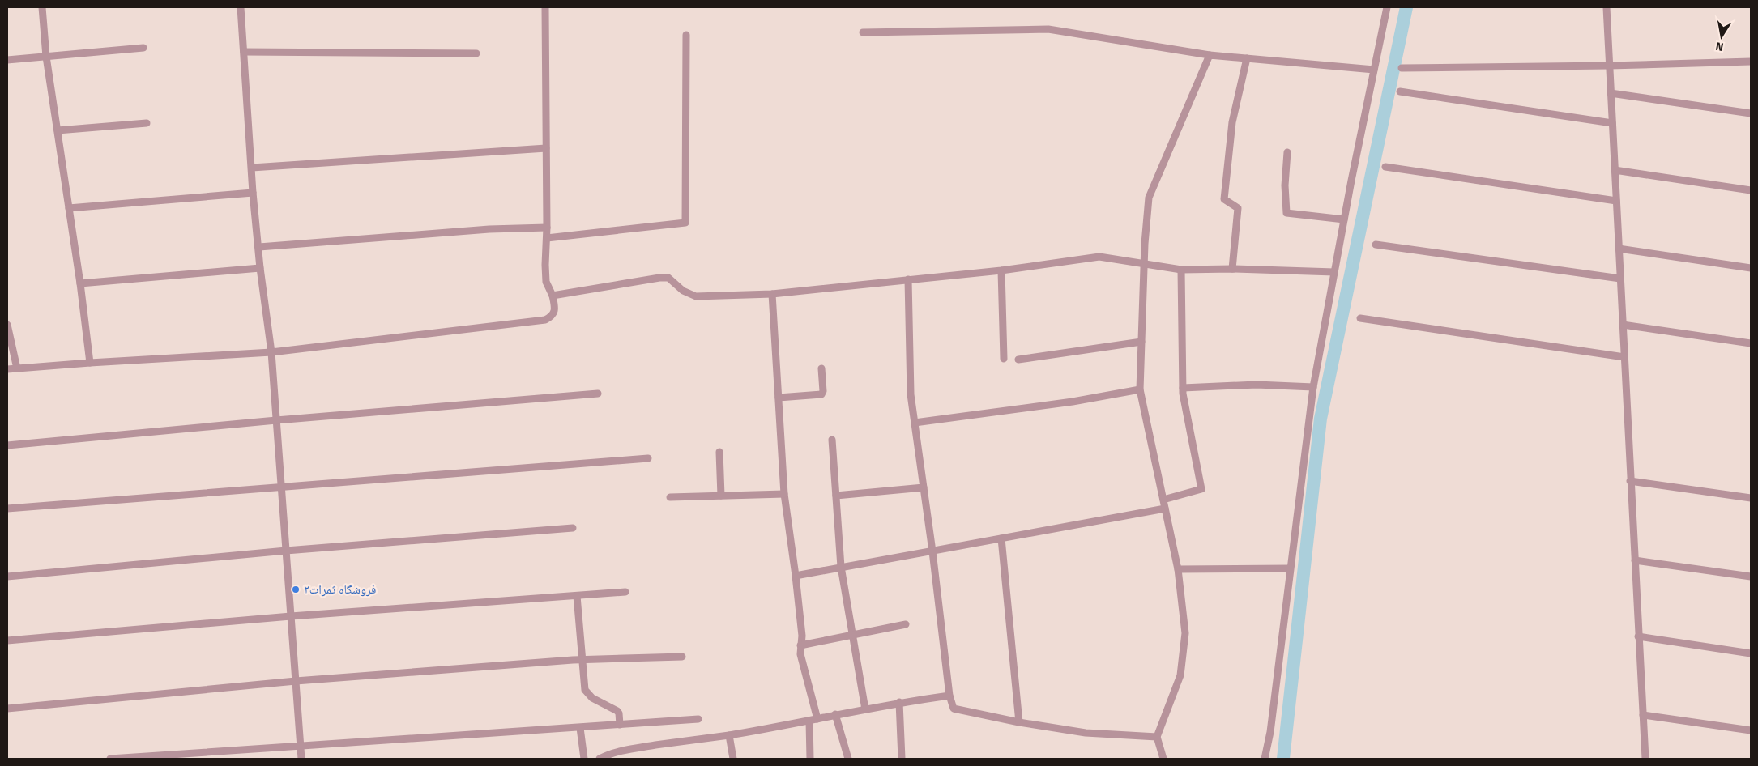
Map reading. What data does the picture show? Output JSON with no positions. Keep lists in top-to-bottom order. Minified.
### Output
{"places":["فروشگاه ثمرات٢"],"north":"bottom"}
